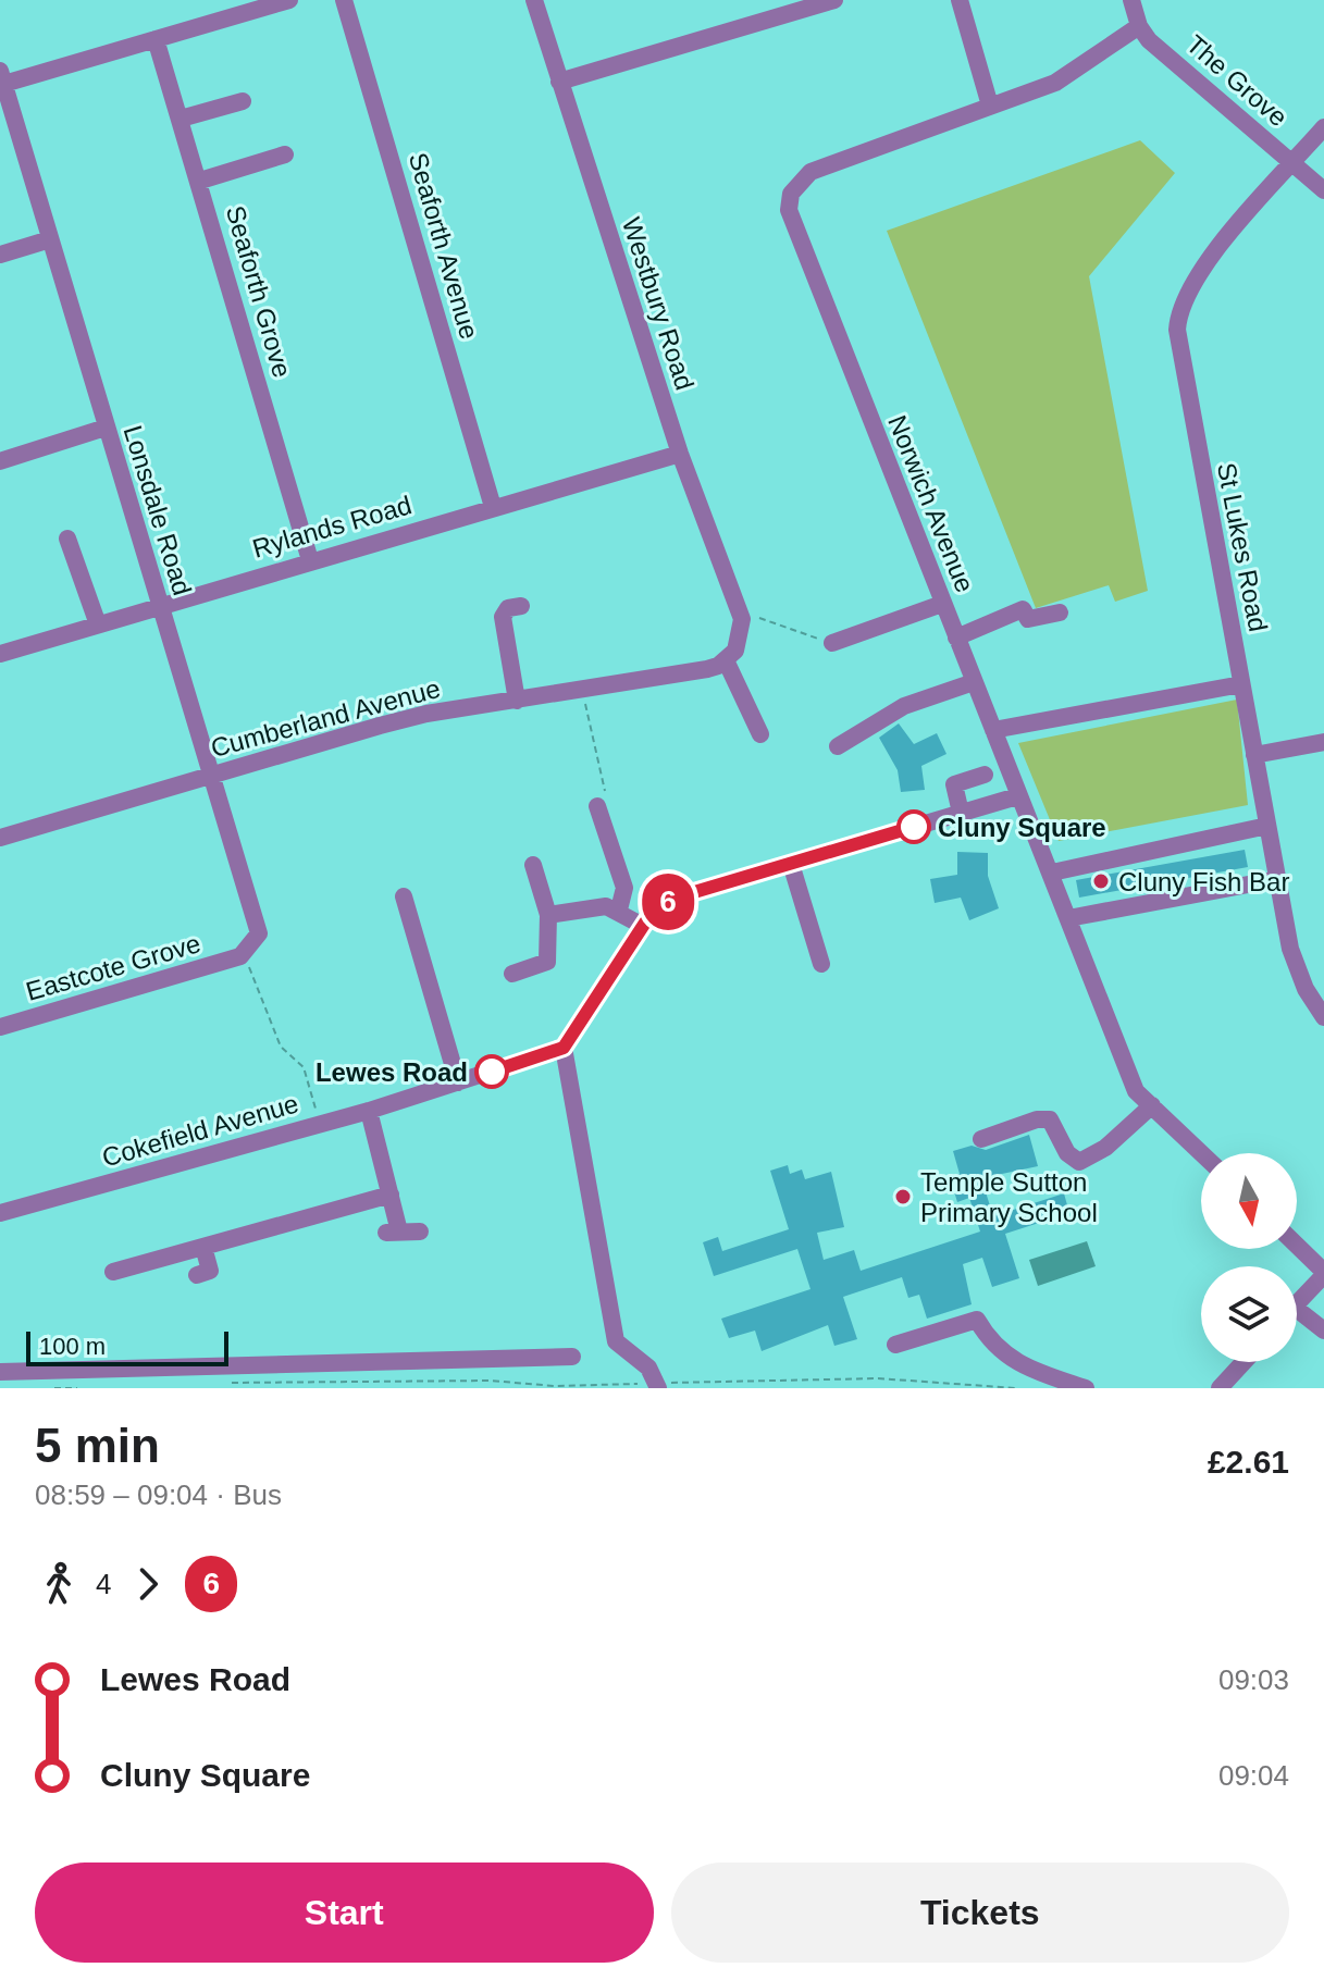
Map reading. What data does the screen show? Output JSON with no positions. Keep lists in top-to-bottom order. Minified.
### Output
{"streets":{"street":["The Grove","Seaforth Avenue","Seaforth Grove","Westbury Road","Norwich Avenue","Lonsdale Road","Rylands Road","St Lukes Road","Cumberland Avenue","Eastcote Grove","Cokefield Avenue"]},"crossings":[["The Grove","Norwich Avenue"],["The Grove","St Lukes Road"],["Seaforth Avenue","Rylands Road"],["Seaforth Grove","Rylands Road"],["Westbury Road","Rylands Road"],["Lonsdale Road","Rylands Road"],["Lonsdale Road","Cumberland Avenue"],["Lonsdale Road","Eastcote Grove"]],"places":["Cluny Square","Cluny Fish Bar","Lewes Road","Temple Sutton Primary School"],"lines":["bus line 6"],"scale_bar":"100 m","north":"bottom","page":{"on_map":"6","scale":"100 m","heading":["5 min","08:59 – 09:04 · Bus","£2.61"],"legs":["4","6"],"list":[{"name":"Lewes Road","value":"09:03"},{"name":"Cluny Square","value":"09:04"}],"buttons":["Start","Tickets"]}}
